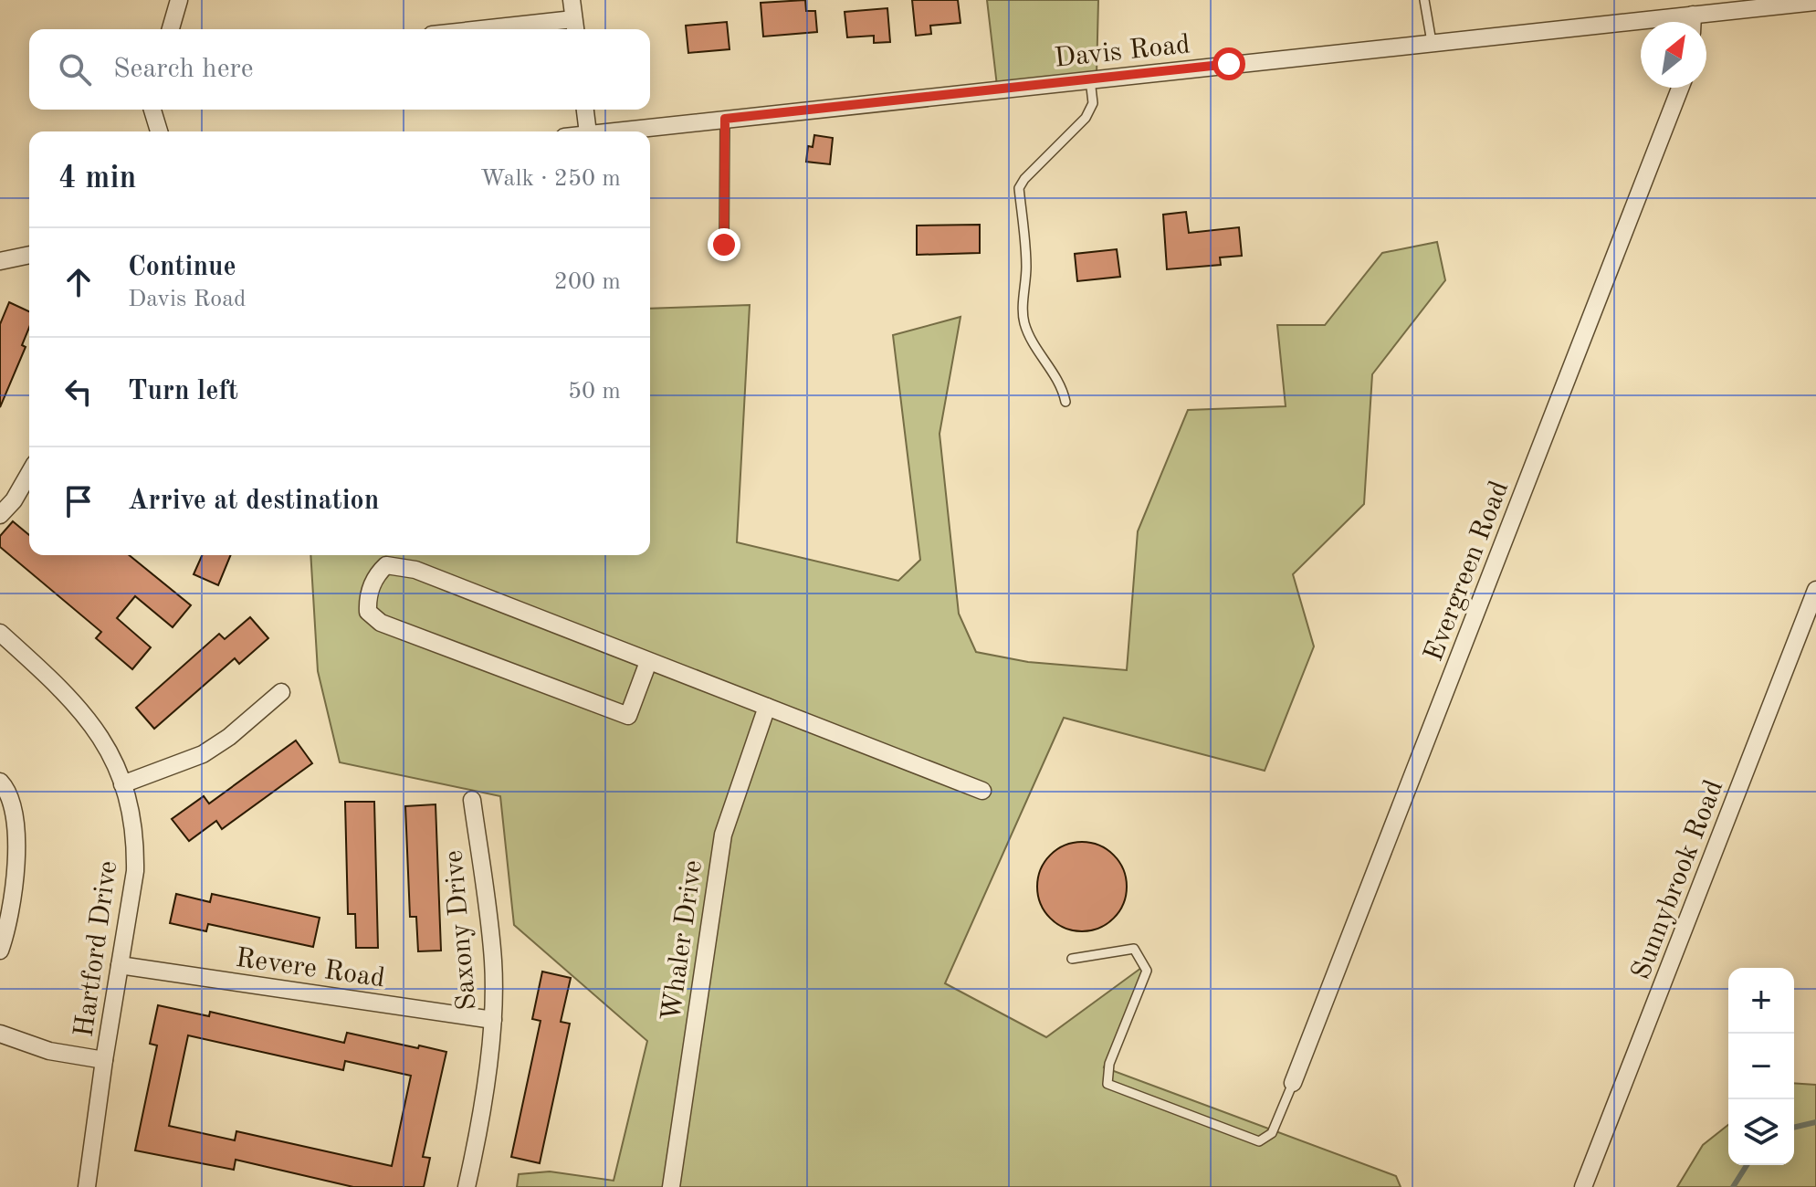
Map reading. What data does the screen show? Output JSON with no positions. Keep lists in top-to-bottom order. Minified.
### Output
{"streets":{"street":["Davis Road","Evergreen Road","Sunnybrook Road","Saxony Drive","Whaler Drive","Hartford Drive","Revere Road"]},"crossings":[["Saxony Drive","Revere Road"],["Hartford Drive","Revere Road"]],"north":"top right","page":{"search":"Search here","heading":["4 min","Walk · 250 m"],"list":[["Continue","Davis Road","200 m"],["Turn left","50 m"],"Arrive at destination"],"map_buttons":["+","−"]}}
